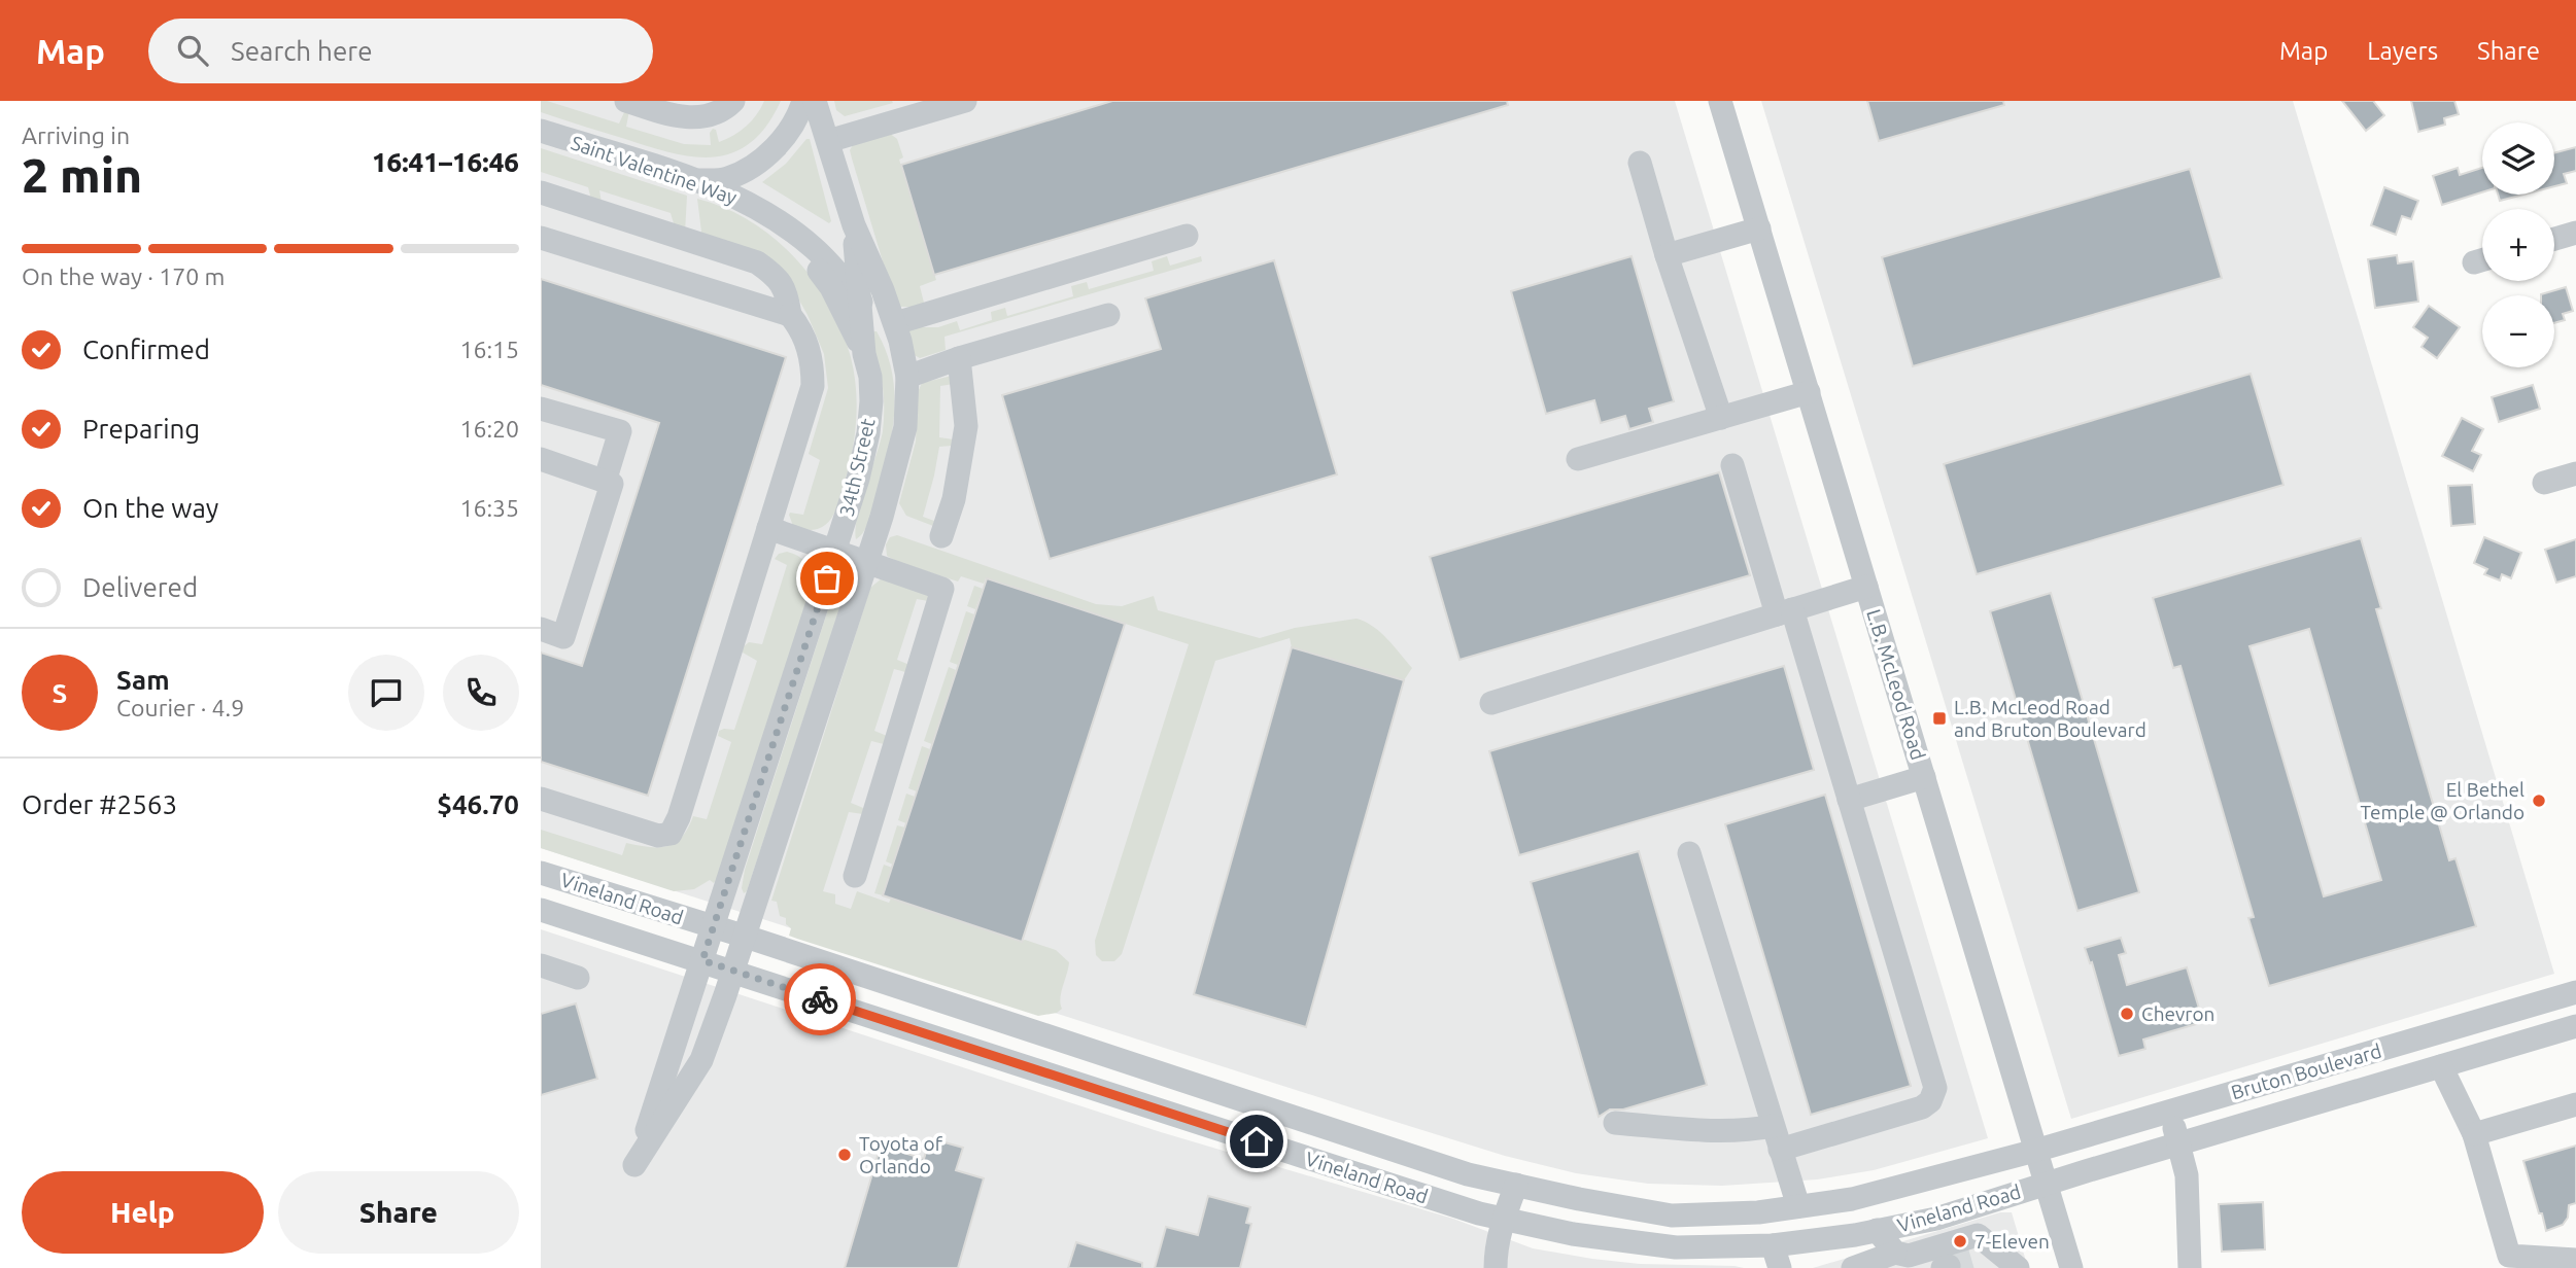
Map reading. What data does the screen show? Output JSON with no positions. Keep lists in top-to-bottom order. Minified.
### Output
{"streets":{"street":["Saint Valentine Way","34th Street","L.B. McLeod Road","Vineland Road","Bruton Boulevard"]},"crossings":[["Saint Valentine Way","34th Street"],["34th Street","Vineland Road"],["L.B. McLeod Road","Vineland Road"],["L.B. McLeod Road","Bruton Boulevard"],["Vineland Road","Bruton Boulevard"]],"places":{"transit":["L.B. McLeod Road and Bruton Boulevard"],"other":["El Bethel Temple @ Orlando","Chevron","Toyota of Orlando","7-Eleven"]},"page":{"header":"Map","search":"Search here","nav":["Map","Layers","Share"],"heading":["2 min","Arriving in","16:41–16:46"],"panel":["Sam","Courier · 4.9","Order #2563","$46.70"],"map_buttons":["+","−"],"bar":"On the way · 170 m","list":[["Confirmed","16:15"],["Preparing","16:20"],["On the way","16:35"],"Delivered"],"round":"S","buttons":["Help","Share"]}}
